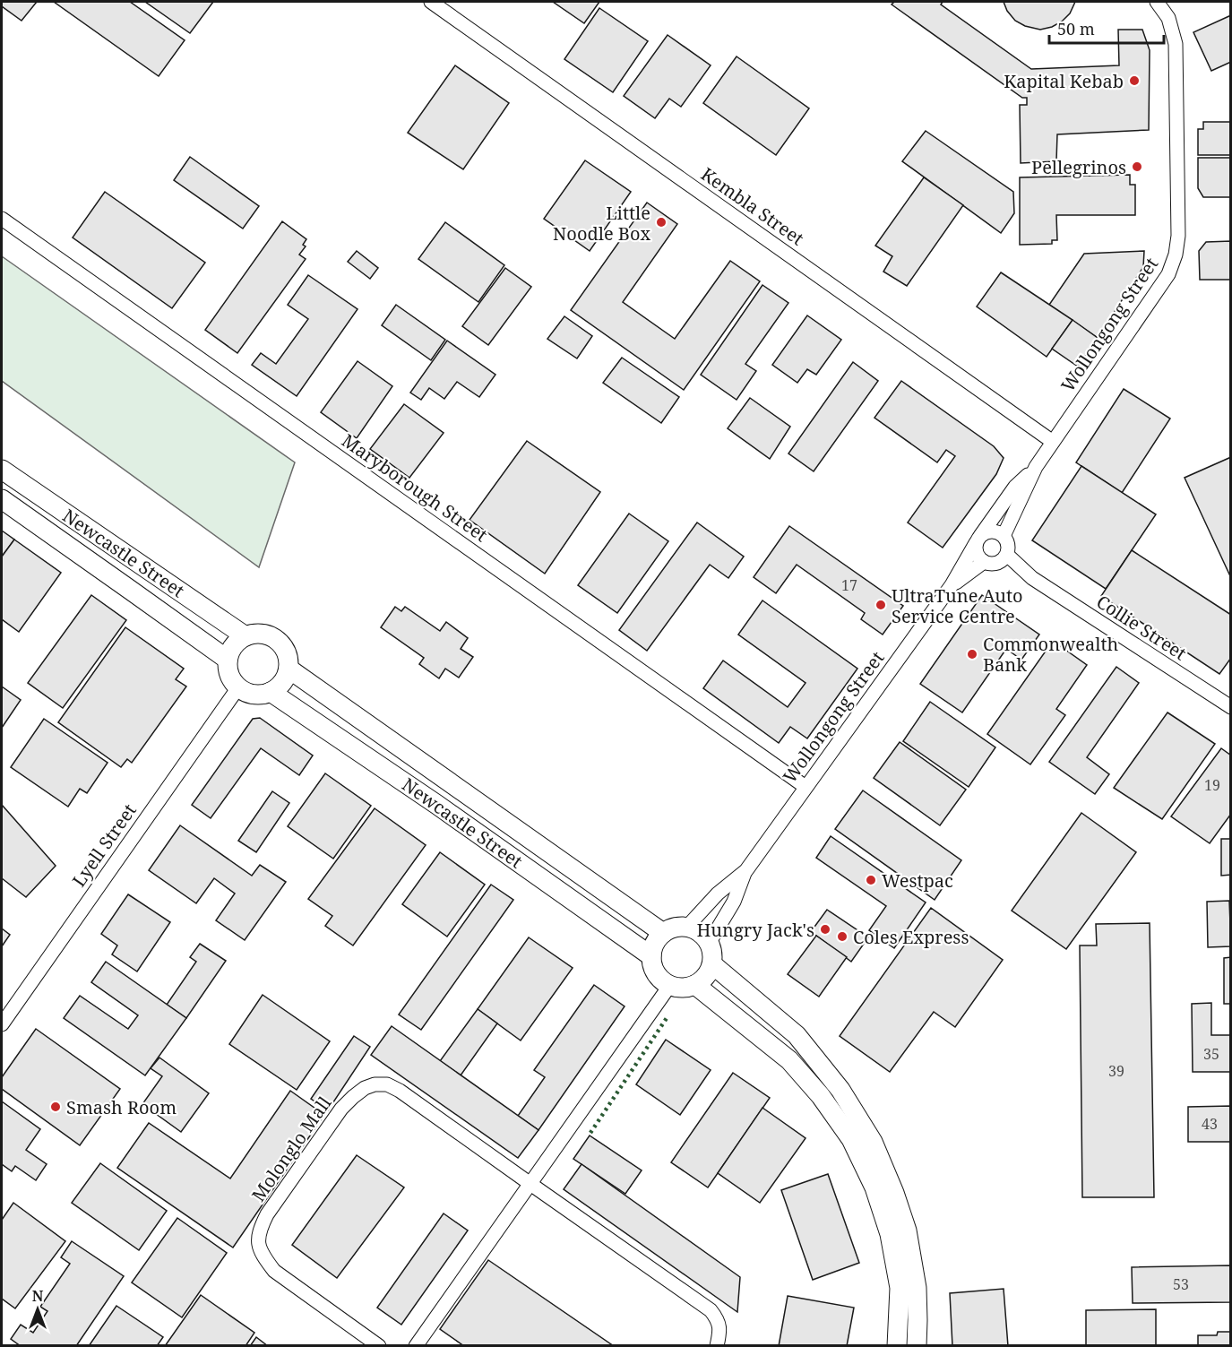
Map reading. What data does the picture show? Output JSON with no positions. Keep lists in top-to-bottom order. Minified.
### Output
{"streets":{"main road":["Newcastle Street"],"street":["Kembla Street","Wollongong Street","Maryborough Street","Collie Street","Lyell Street","Molonglo Mall"]},"crossings":[["Kembla Street","Wollongong Street"],["Wollongong Street","Maryborough Street"],["Wollongong Street","Newcastle Street"],["Wollongong Street","Collie Street"],["Newcastle Street","Lyell Street"]],"places":["Kapital Kebab","Pellegrinos","Little Noodle Box","UltraTune Auto Service Centre","Commonwealth Bank","Westpac","Hungry Jack's","Coles Express","Smash Room"],"house_numbers":["17","19","35","39","43","53"],"scale_bar":"50 m","north":"top"}
